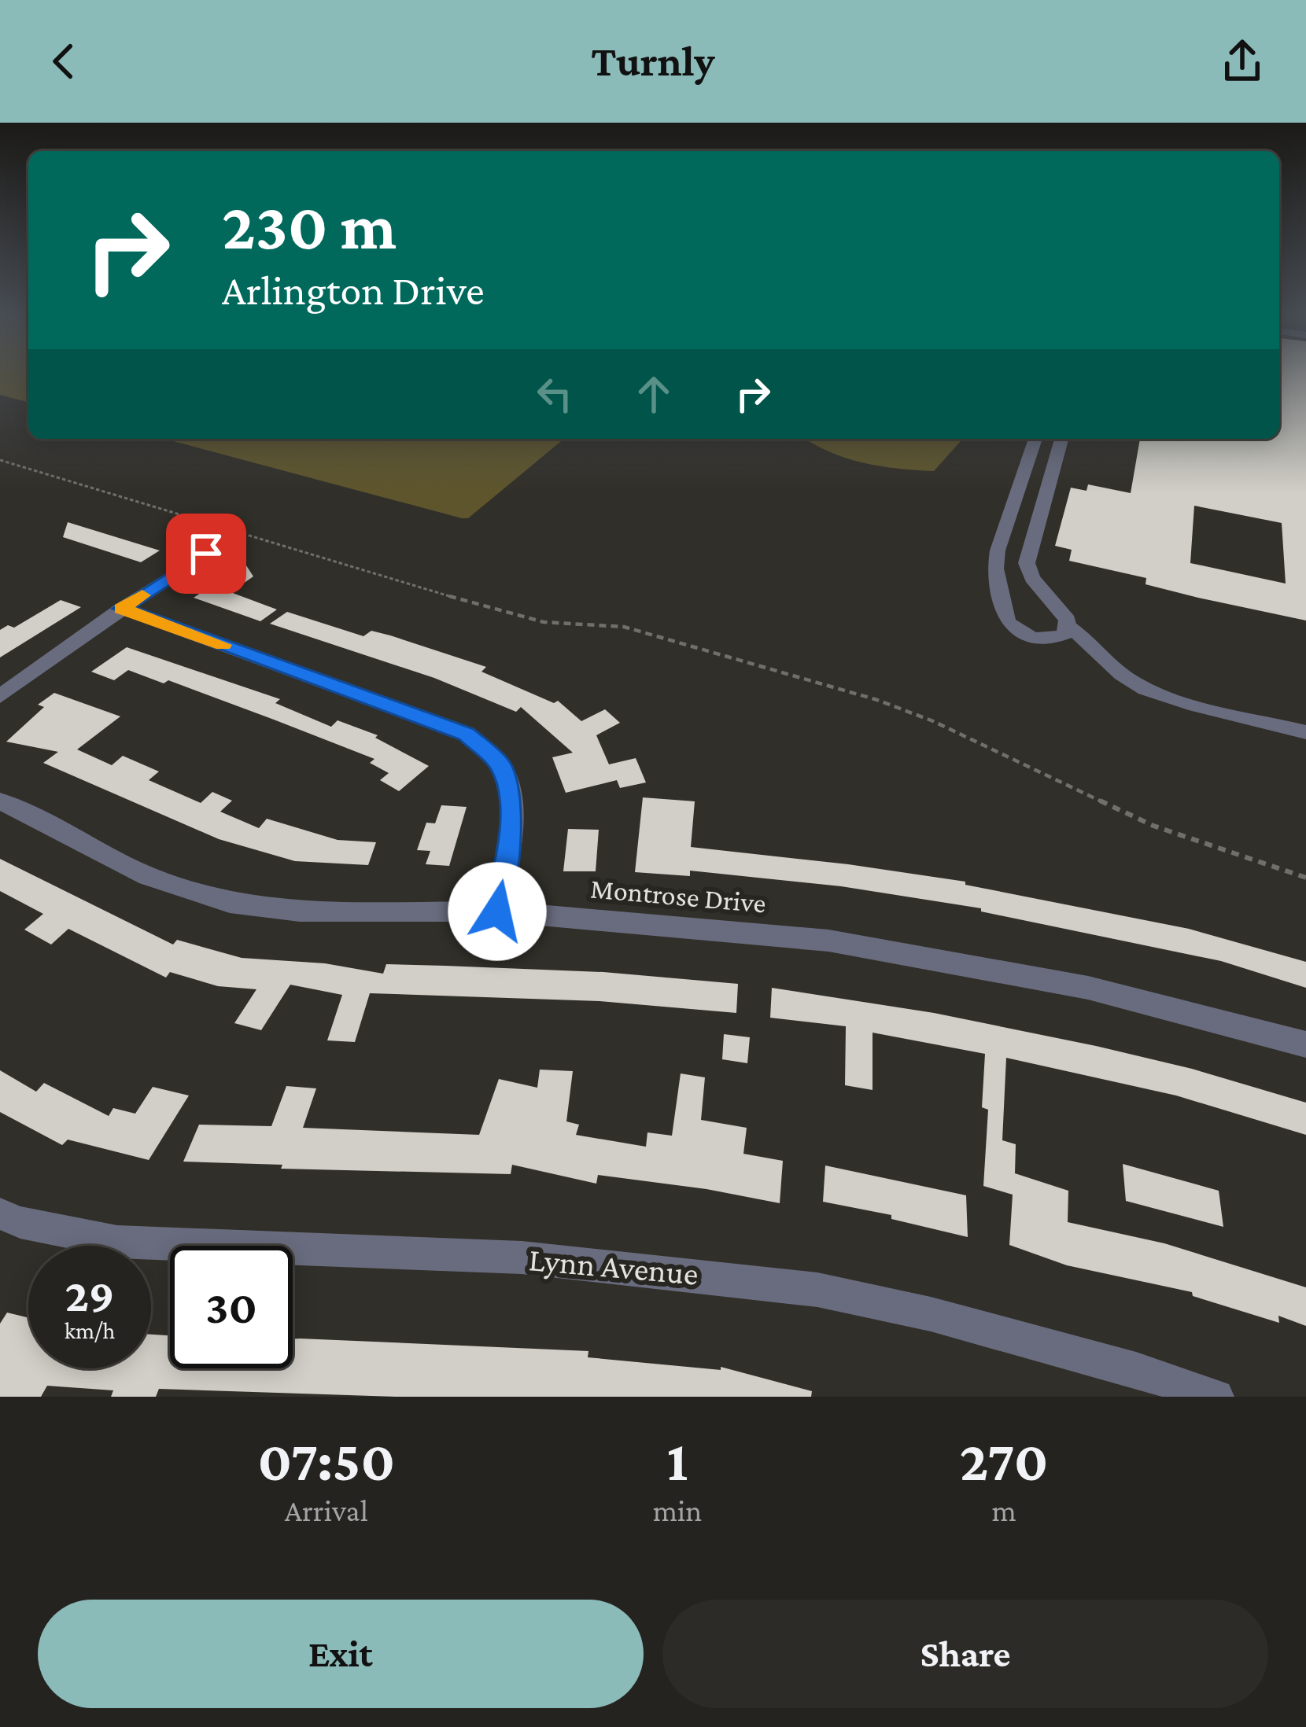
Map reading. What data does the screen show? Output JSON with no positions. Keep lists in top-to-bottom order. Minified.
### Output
{"streets":{"street":["Montrose Drive","Lynn Avenue"]},"page":{"header":"Turnly","turn":["230 m","Arlington Drive"],"speed":"29 km/h","limit":"30","eta":["07:50","Arrival","1","min","270","m"],"buttons":["Exit","Share"]}}
